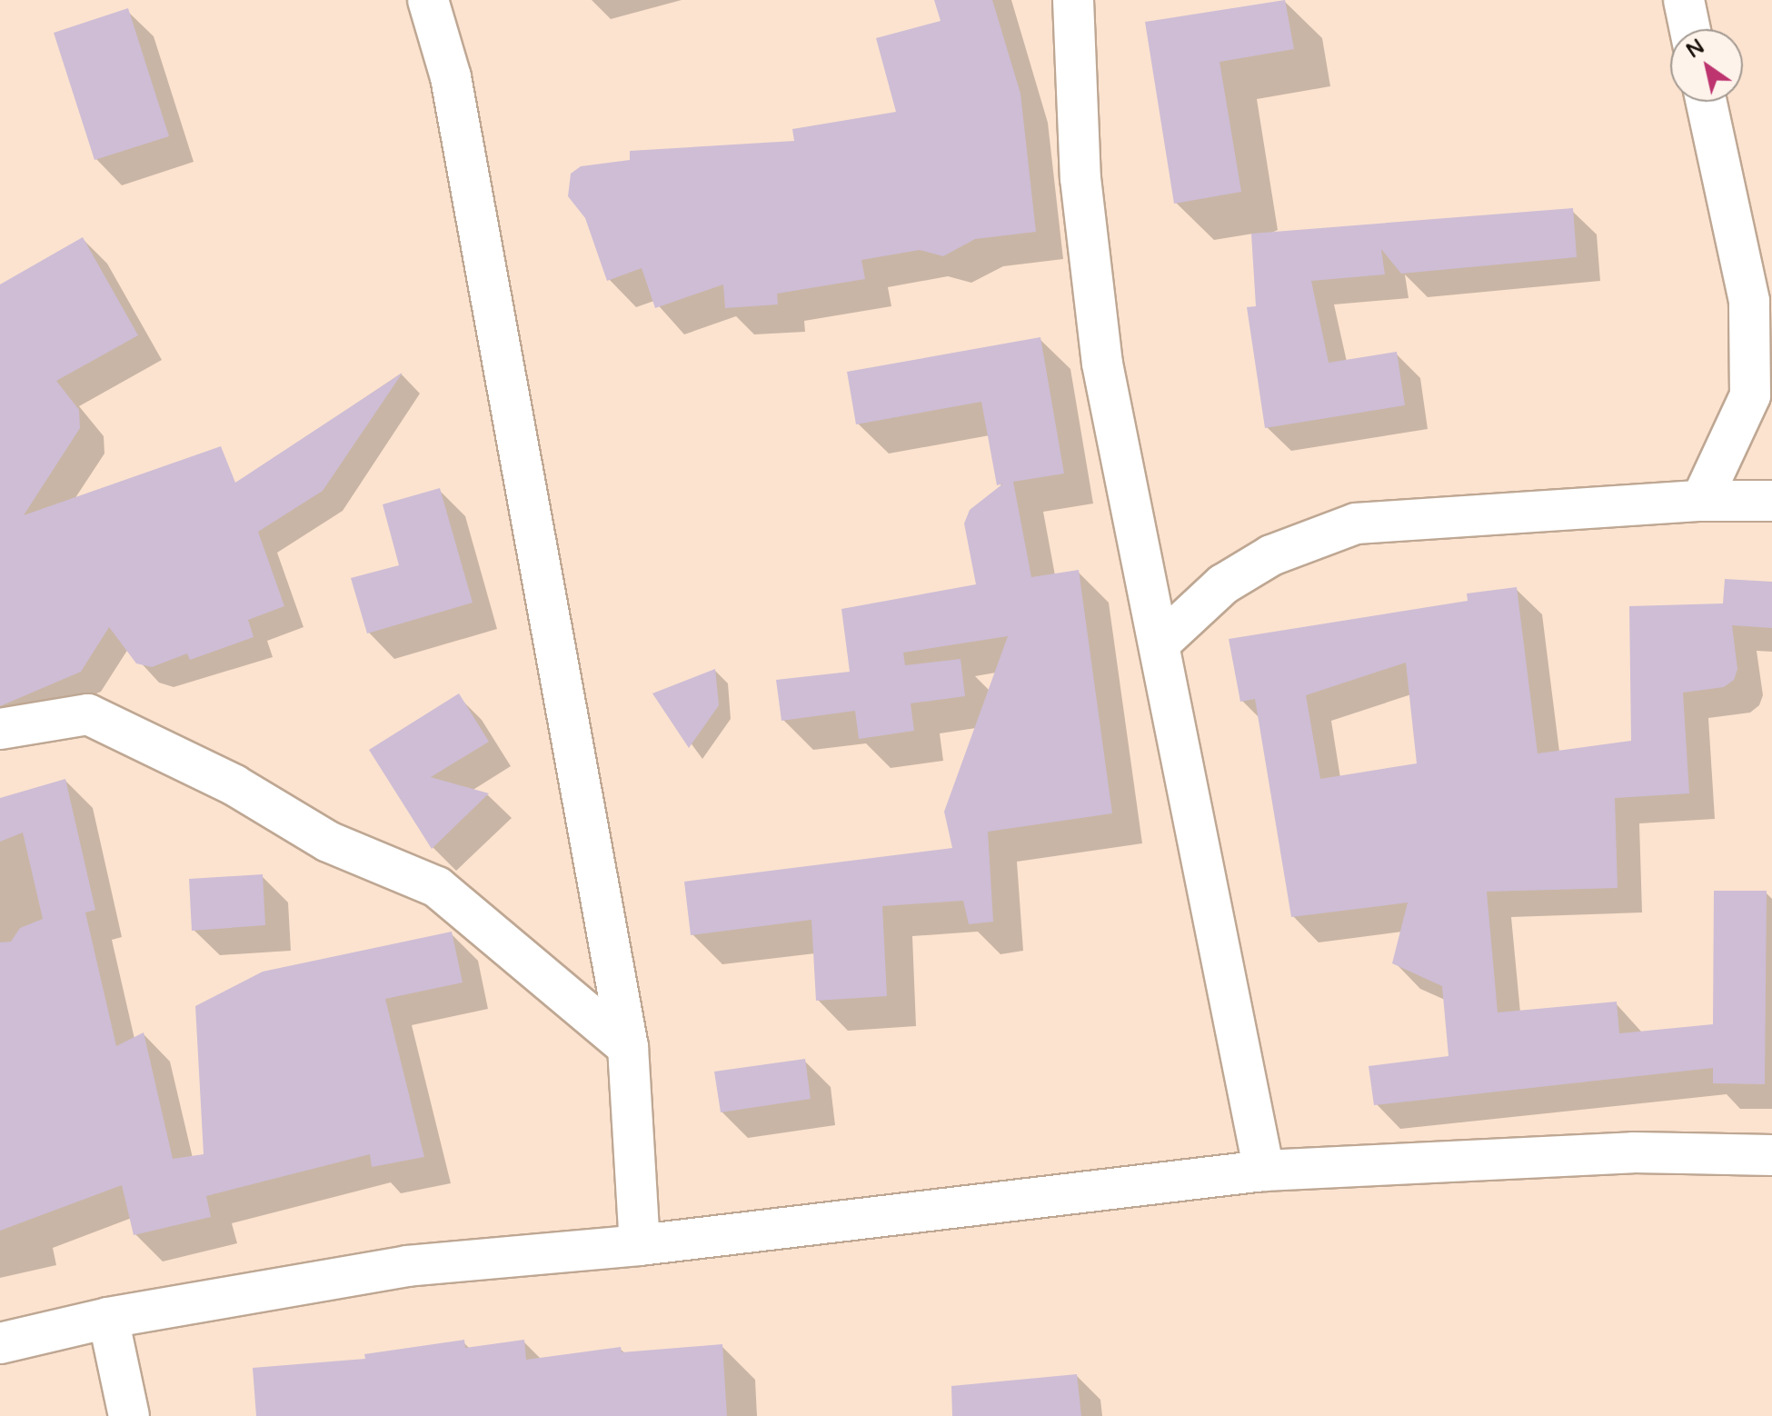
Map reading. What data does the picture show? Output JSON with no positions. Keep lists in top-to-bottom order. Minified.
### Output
{"north":"top left"}
